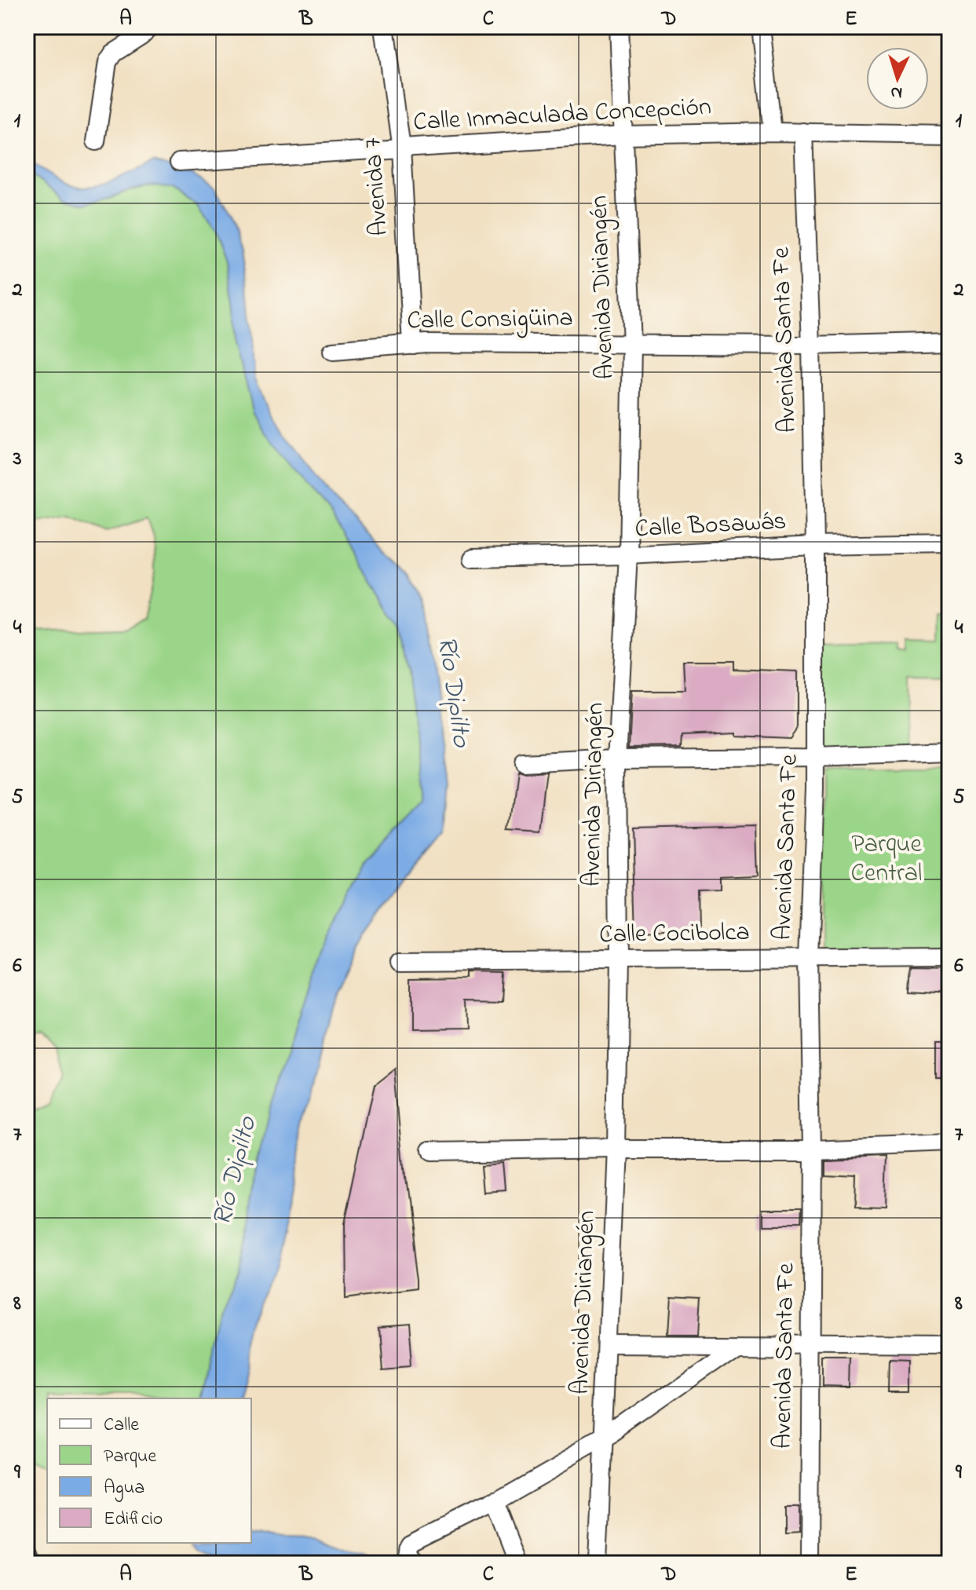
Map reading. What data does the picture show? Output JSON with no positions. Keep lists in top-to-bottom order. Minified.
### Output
{"streets":{"street":["Calle Inmaculada Concepción","Avenida 7","Avenida Diriangén","Calle Consigüina","Avenida Santa Fe","Calle Bosawás","Calle Cocibolca"]},"crossings":[["Calle Inmaculada Concepción","Avenida 7"],["Calle Inmaculada Concepción","Avenida Diriangén"],["Calle Inmaculada Concepción","Avenida Santa Fe"],["Avenida 7","Calle Consigüina"],["Avenida Diriangén","Calle Consigüina"],["Avenida Diriangén","Calle Bosawás"],["Avenida Diriangén","Calle Cocibolca"],["Calle Consigüina","Avenida Santa Fe"],["Avenida Santa Fe","Calle Bosawás"],["Avenida Santa Fe","Calle Cocibolca"]],"water":["Río Dipilto"],"parks":["Parque Central"],"legend":["Calle","Parque","Agua","Edificio"],"north":"bottom","grid":{"columns":["A","B","C","D","E"],"rows":["1","2","3","4","5","6","7","8","9"]}}
